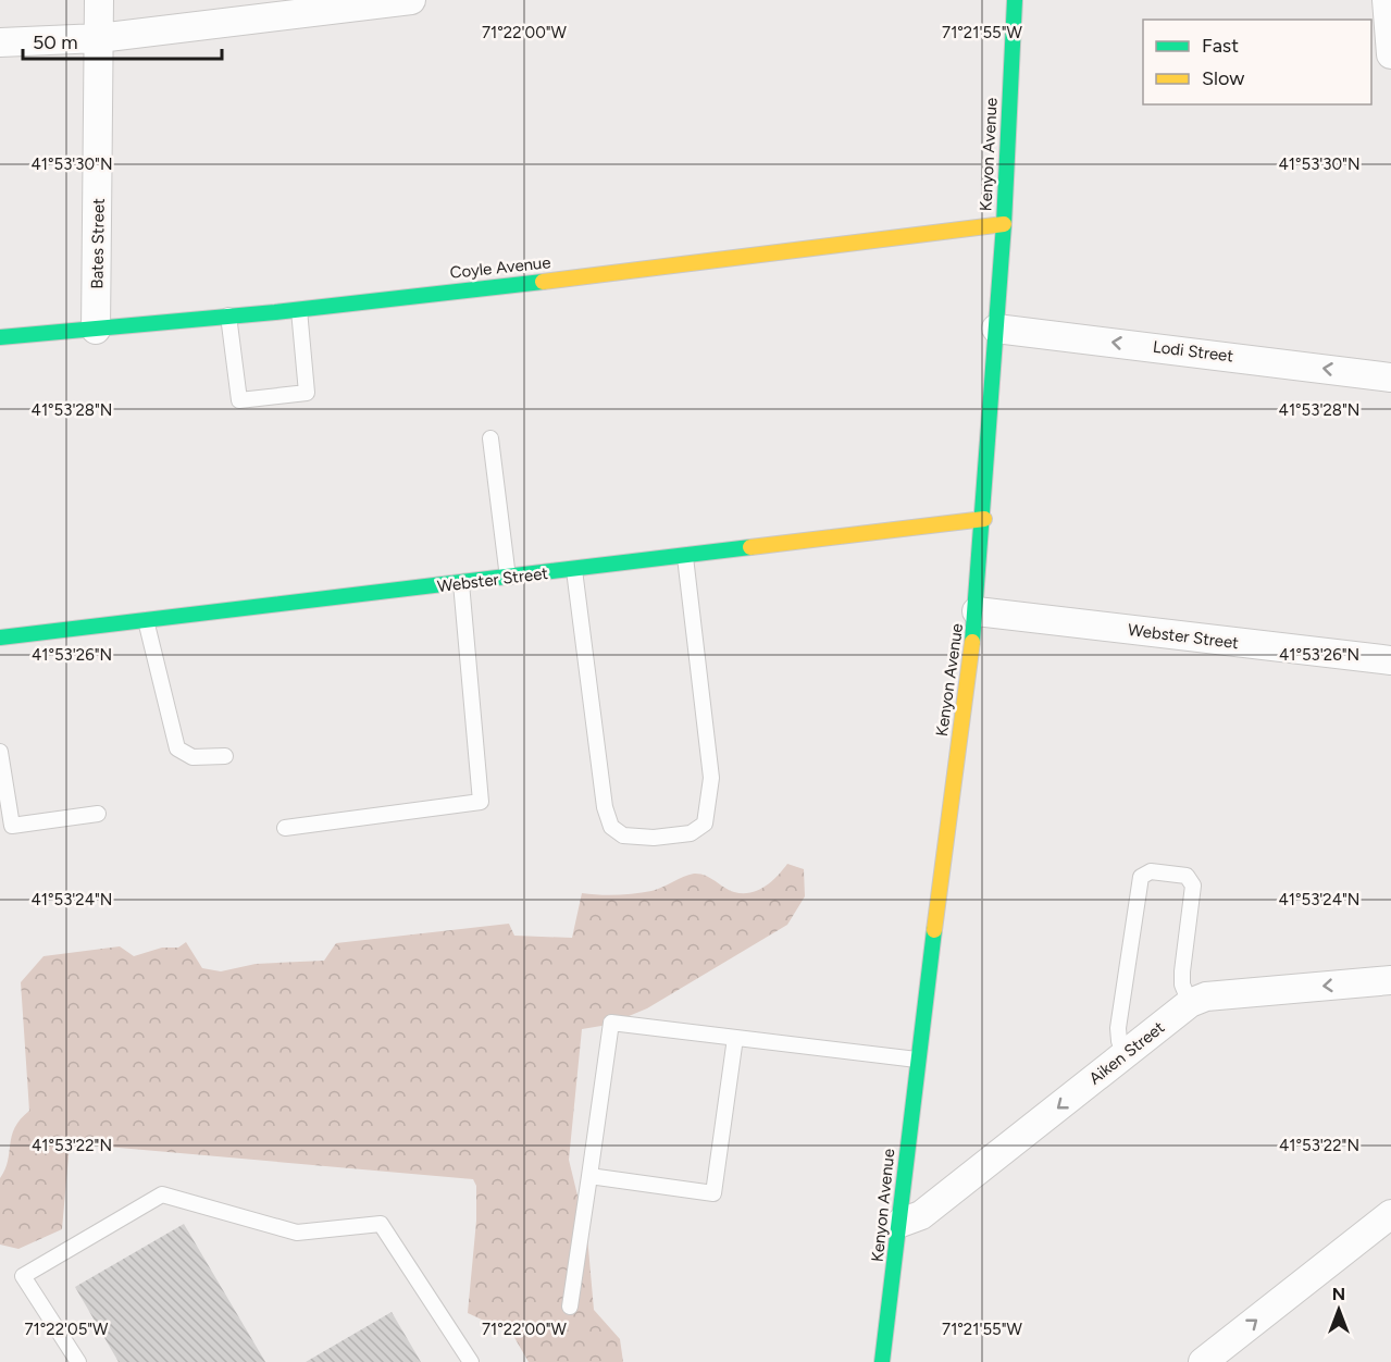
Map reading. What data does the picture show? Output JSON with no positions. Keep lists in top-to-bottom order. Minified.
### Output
{"streets":{"street":["Kenyon Avenue","Bates Street","Coyle Avenue","Lodi Street","Webster Street","Aiken Street"]},"crossings":[["Kenyon Avenue","Coyle Avenue"],["Kenyon Avenue","Lodi Street"],["Kenyon Avenue","Webster Street"],["Kenyon Avenue","Aiken Street"],["Bates Street","Coyle Avenue"]],"one_way":["Lodi Street","Aiken Street"],"legend":["Fast","Slow"],"scale_bar":"50 m","north":"top","coordinates":["71°22'00\"W","71°21'55\"W","41°53'30\"N","41°53'28\"N","41°53'26\"N","41°53'24\"N","41°53'22\"N","71°22'05\"W"]}
